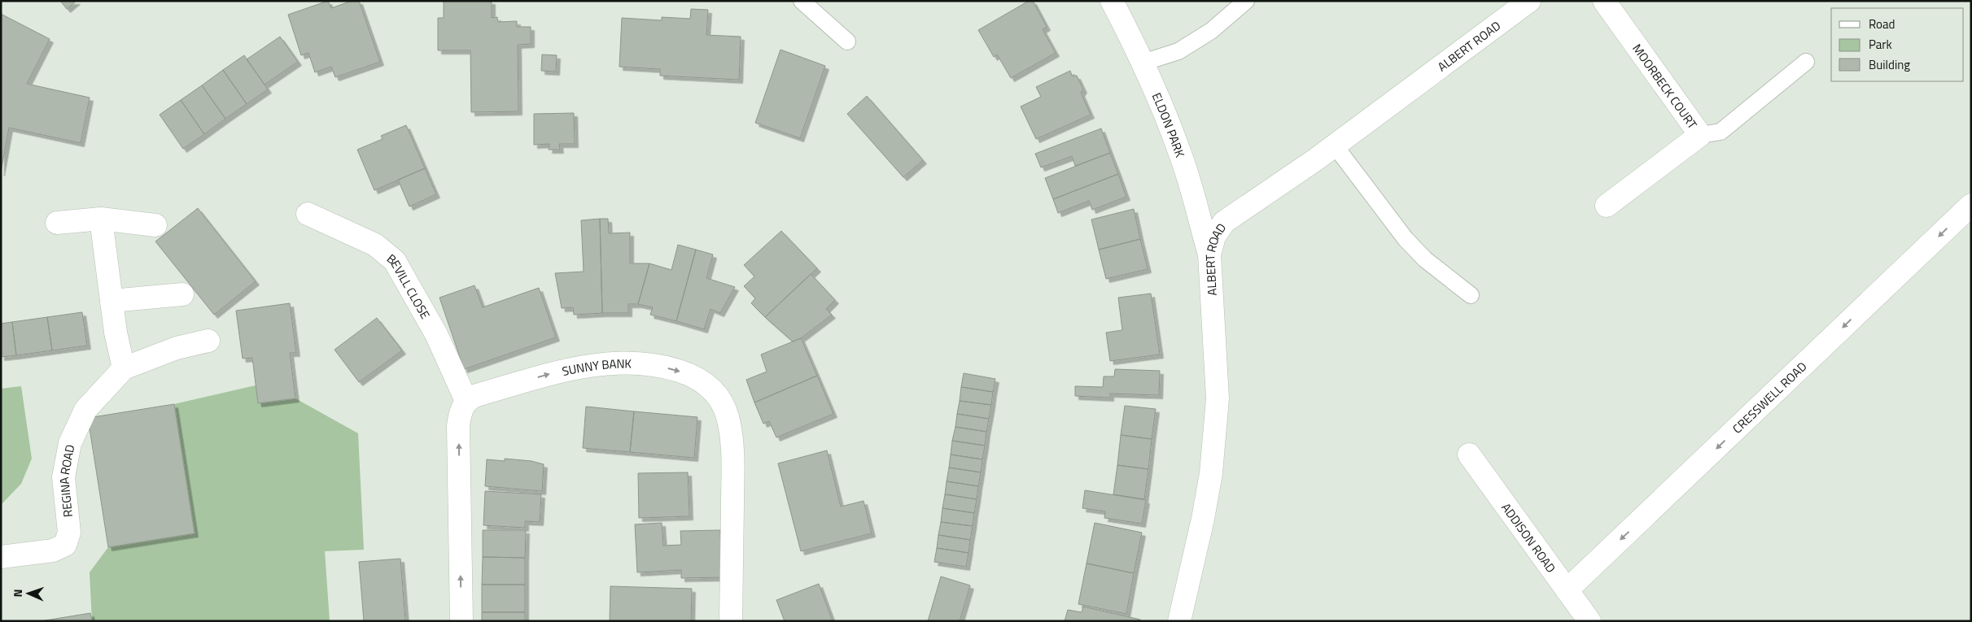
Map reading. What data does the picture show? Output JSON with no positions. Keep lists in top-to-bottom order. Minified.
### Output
{"streets":{"street":["ALBERT ROAD","MOORBECK COURT","ELDON PARK","BEVILL CLOSE","SUNNY BANK","CRESSWELL ROAD","REGINA ROAD","ADDISON ROAD"]},"crossings":[["ALBERT ROAD","ELDON PARK"],["BEVILL CLOSE","SUNNY BANK"],["CRESSWELL ROAD","ADDISON ROAD"]],"one_way":["CRESSWELL ROAD"],"legend":["Road","Park","Building"],"north":"left"}
